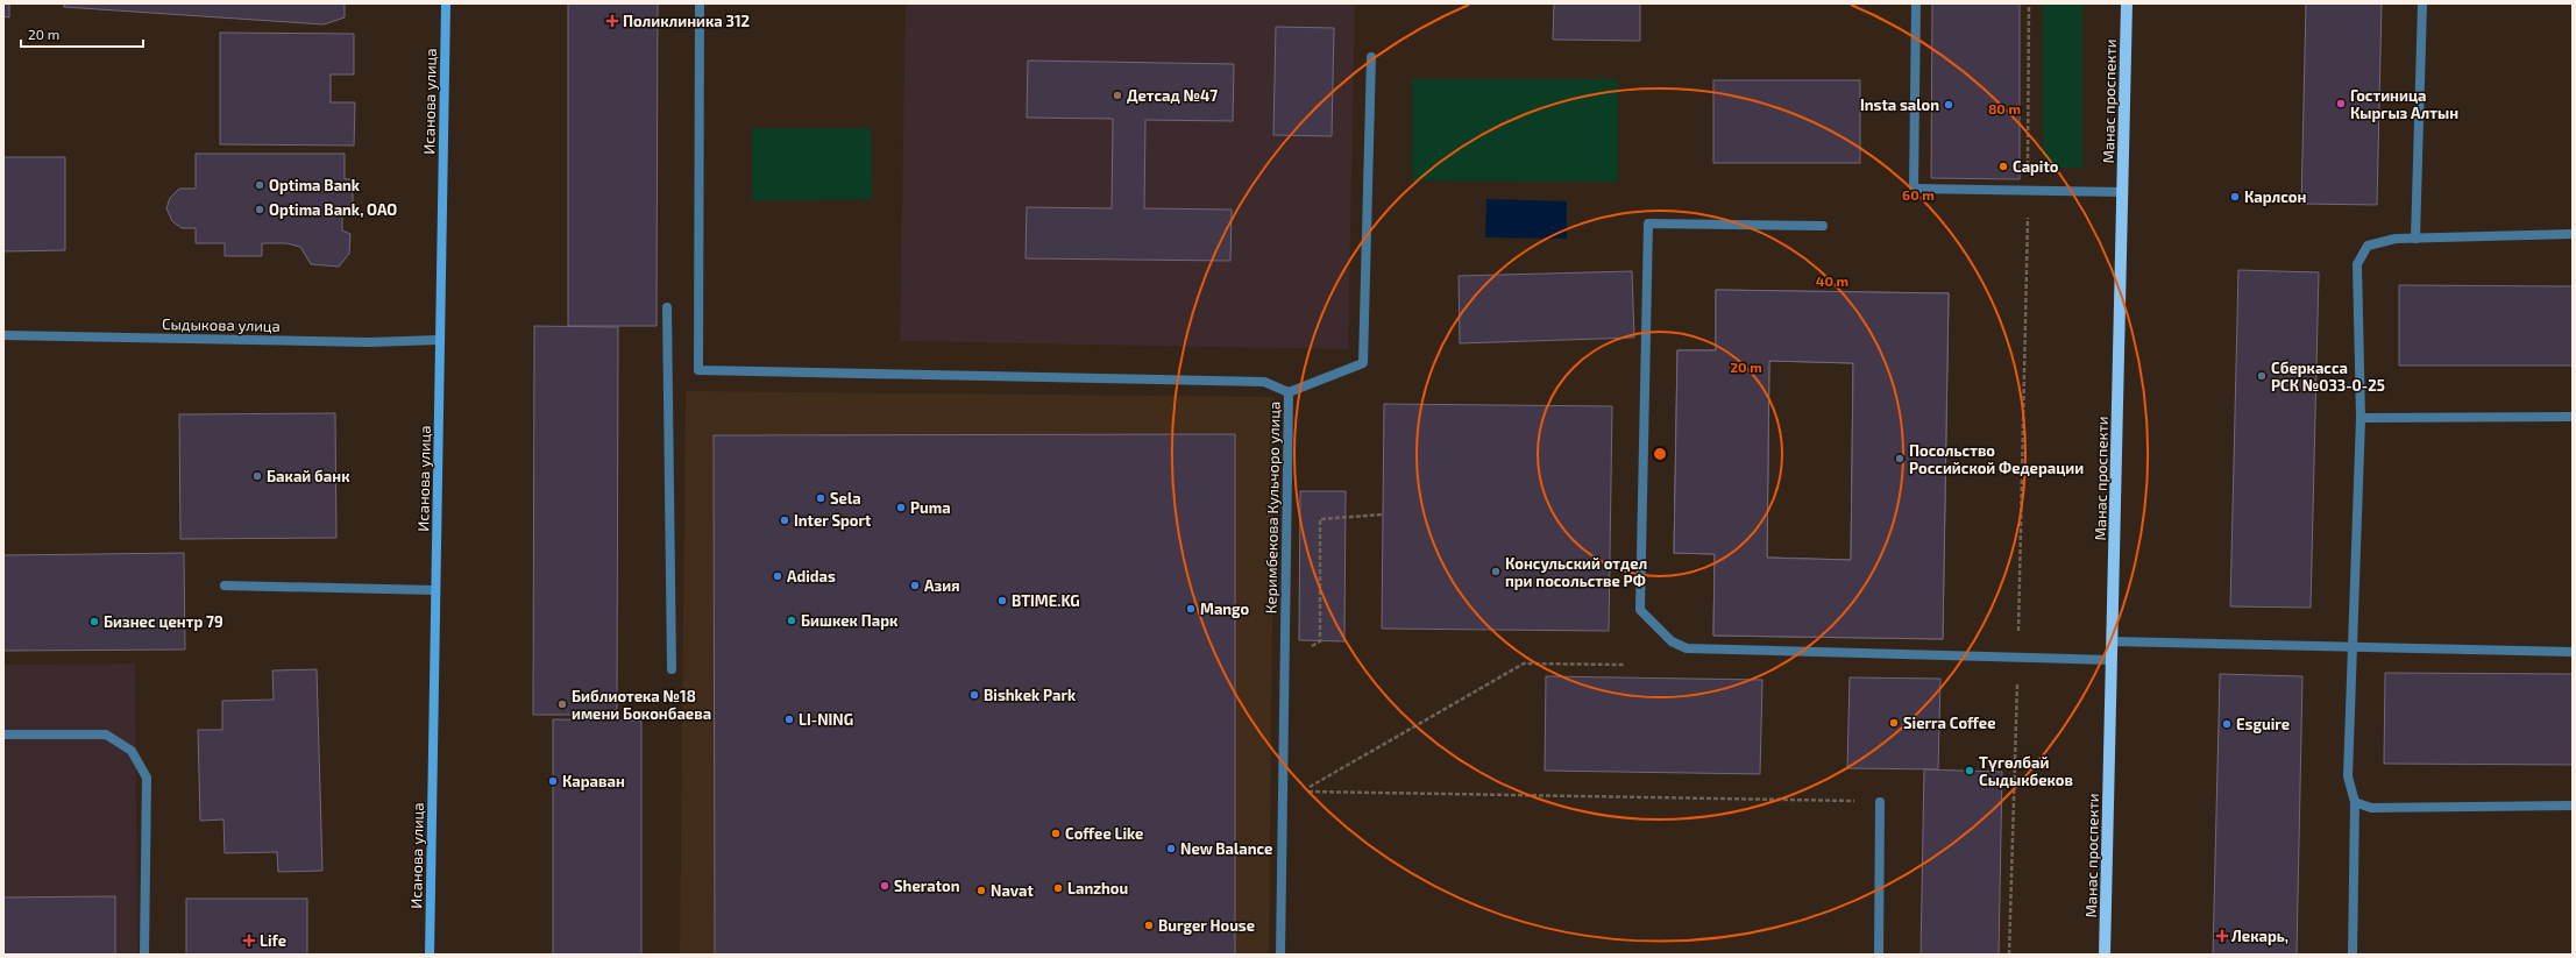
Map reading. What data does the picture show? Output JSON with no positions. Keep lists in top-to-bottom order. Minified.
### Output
{"streets":{"main road":["Манас проспекти"],"street":["Исанова улица","Сыдыкова улица","Керимбекова Кульчоро улица"]},"crossings":[["Исанова улица","Сыдыкова улица"]],"places":{"health":["Поликлиника 312","Лекарь,","Life"],"other":["Детсад №47","Гостиница Кыргыз Алтын","Insta salon","Capito","Optima Bank","Карлсон","Optima Bank, ОАО","Сберкасса РСК №033-0-25","Посольство Российской Федерации","Бакай банк","Sela","Puma","Inter Sport","Консульский отдел при посольстве РФ","Adidas","Азия","BTIME.KG","Mango","Бишкек Парк","Бизнес центр 79","Bishkek Park","Библиотека №18 имени Боконбаева","LI-NING","Sierra Coffee","Esguire","Түгөлбай Сыдыкбеков","Караван","Coffee Like","New Balance","Sheraton","Lanzhou","Navat","Burger House"]},"scale_bar":"20 m","rings":["80 m","60 m","40 m","20 m"]}
